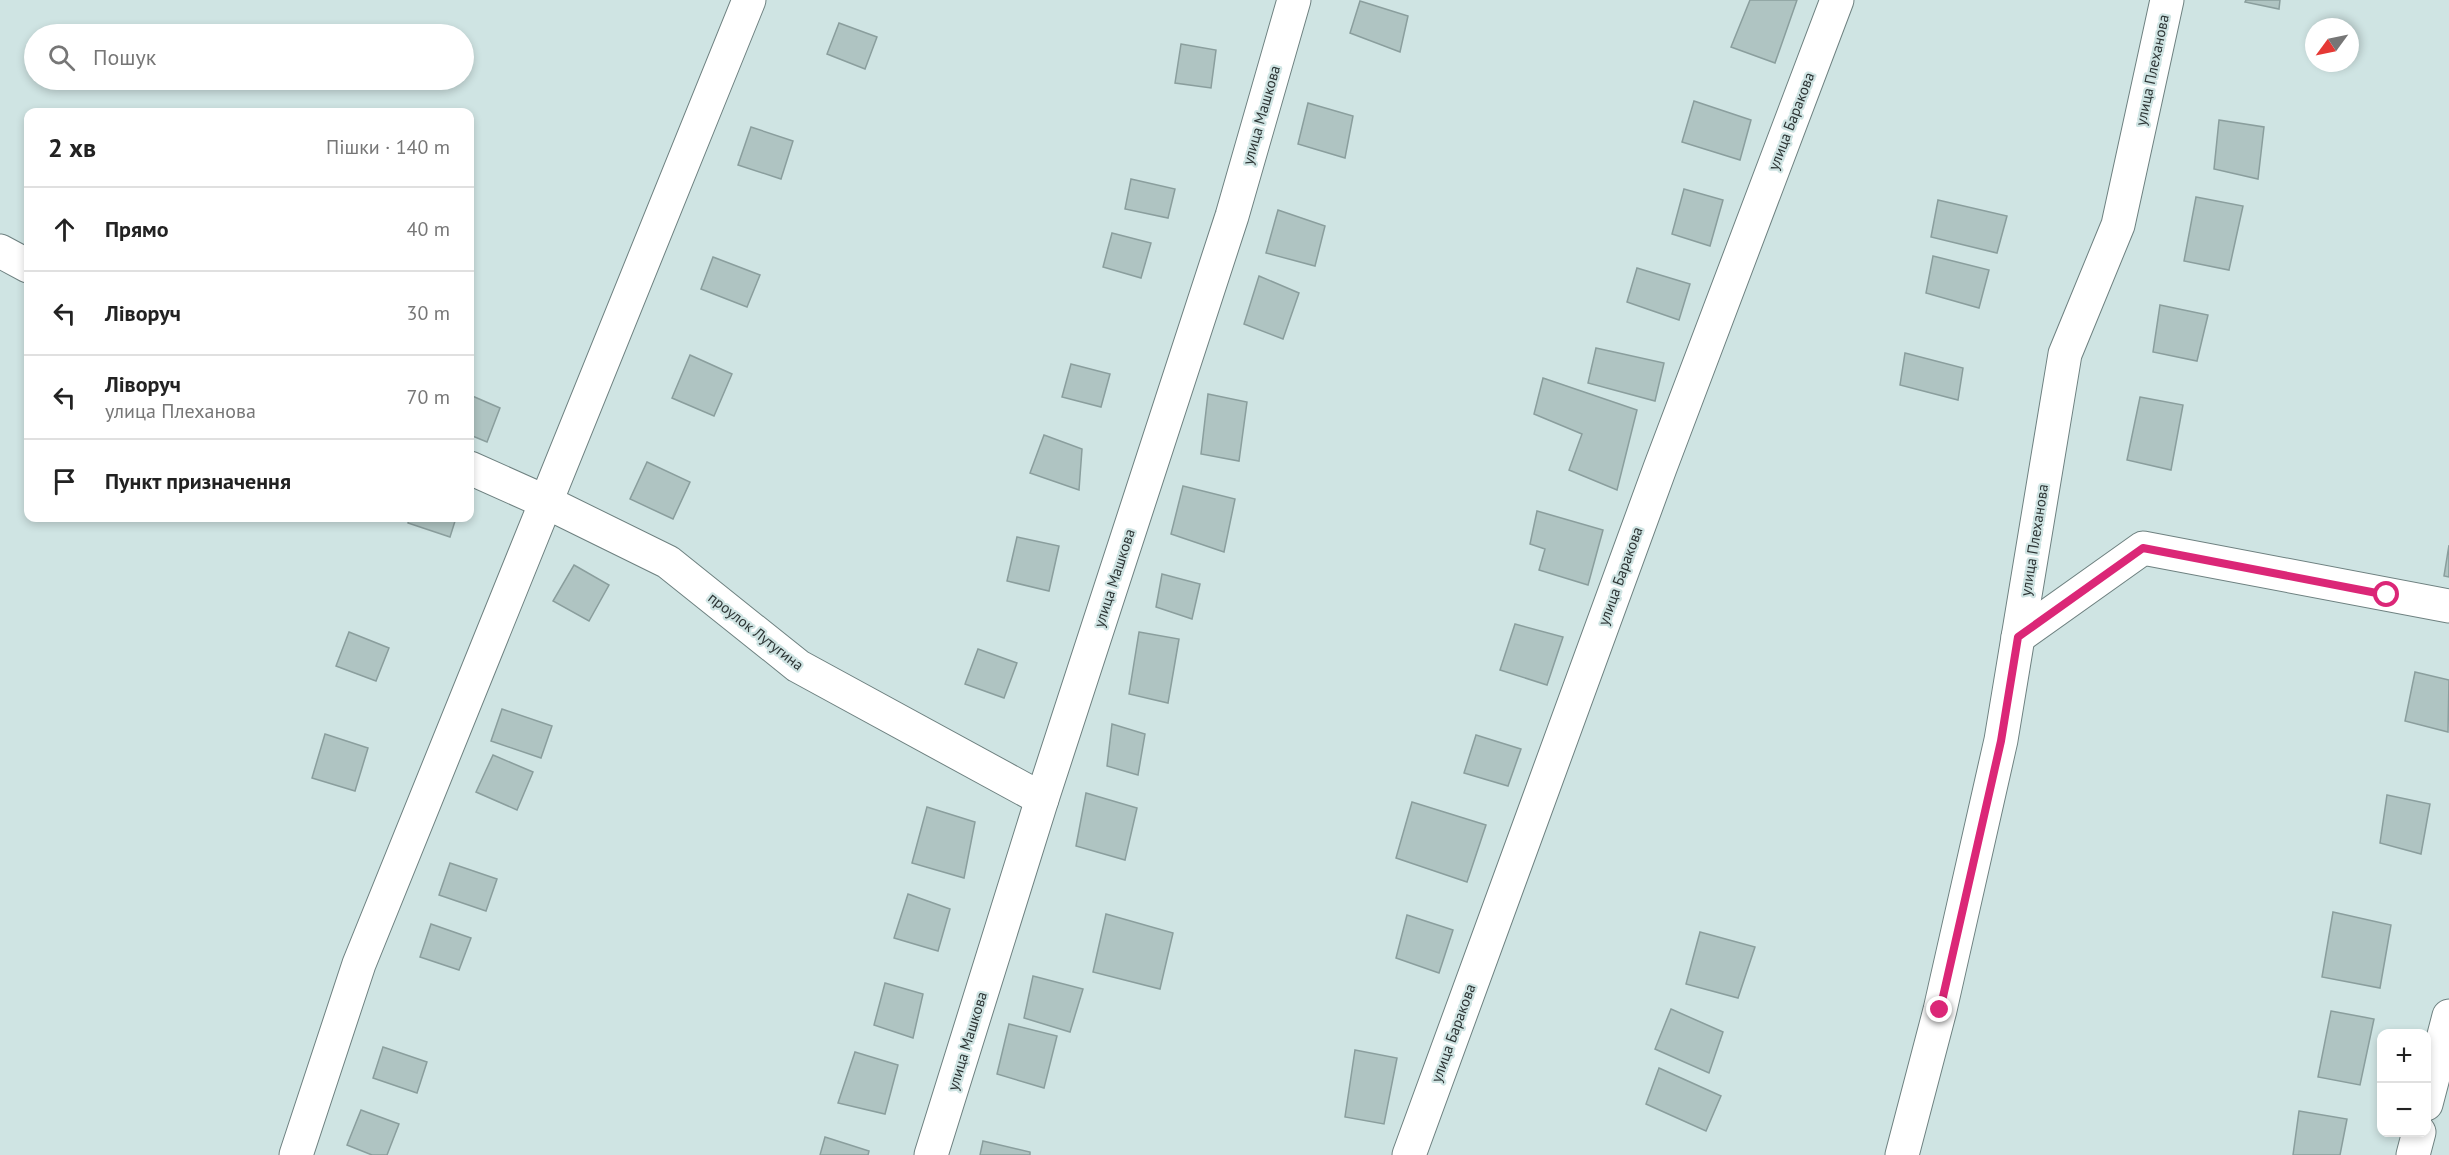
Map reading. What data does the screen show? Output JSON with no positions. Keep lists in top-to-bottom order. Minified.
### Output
{"streets":{"street":["улица Плеханова","улица Машкова","улица Баракова","проулок Лутугина"]},"crossings":[["улица Машкова","проулок Лутугина"]],"north":"bottom left","page":{"search":"Пошук","heading":["2 хв","Пішки · 140 m"],"list":[["Прямо","40 m"],["Ліворуч","30 m"],["Ліворуч","улица Плеханова","70 m"],"Пункт призначення"],"map_buttons":["+","−"]}}
